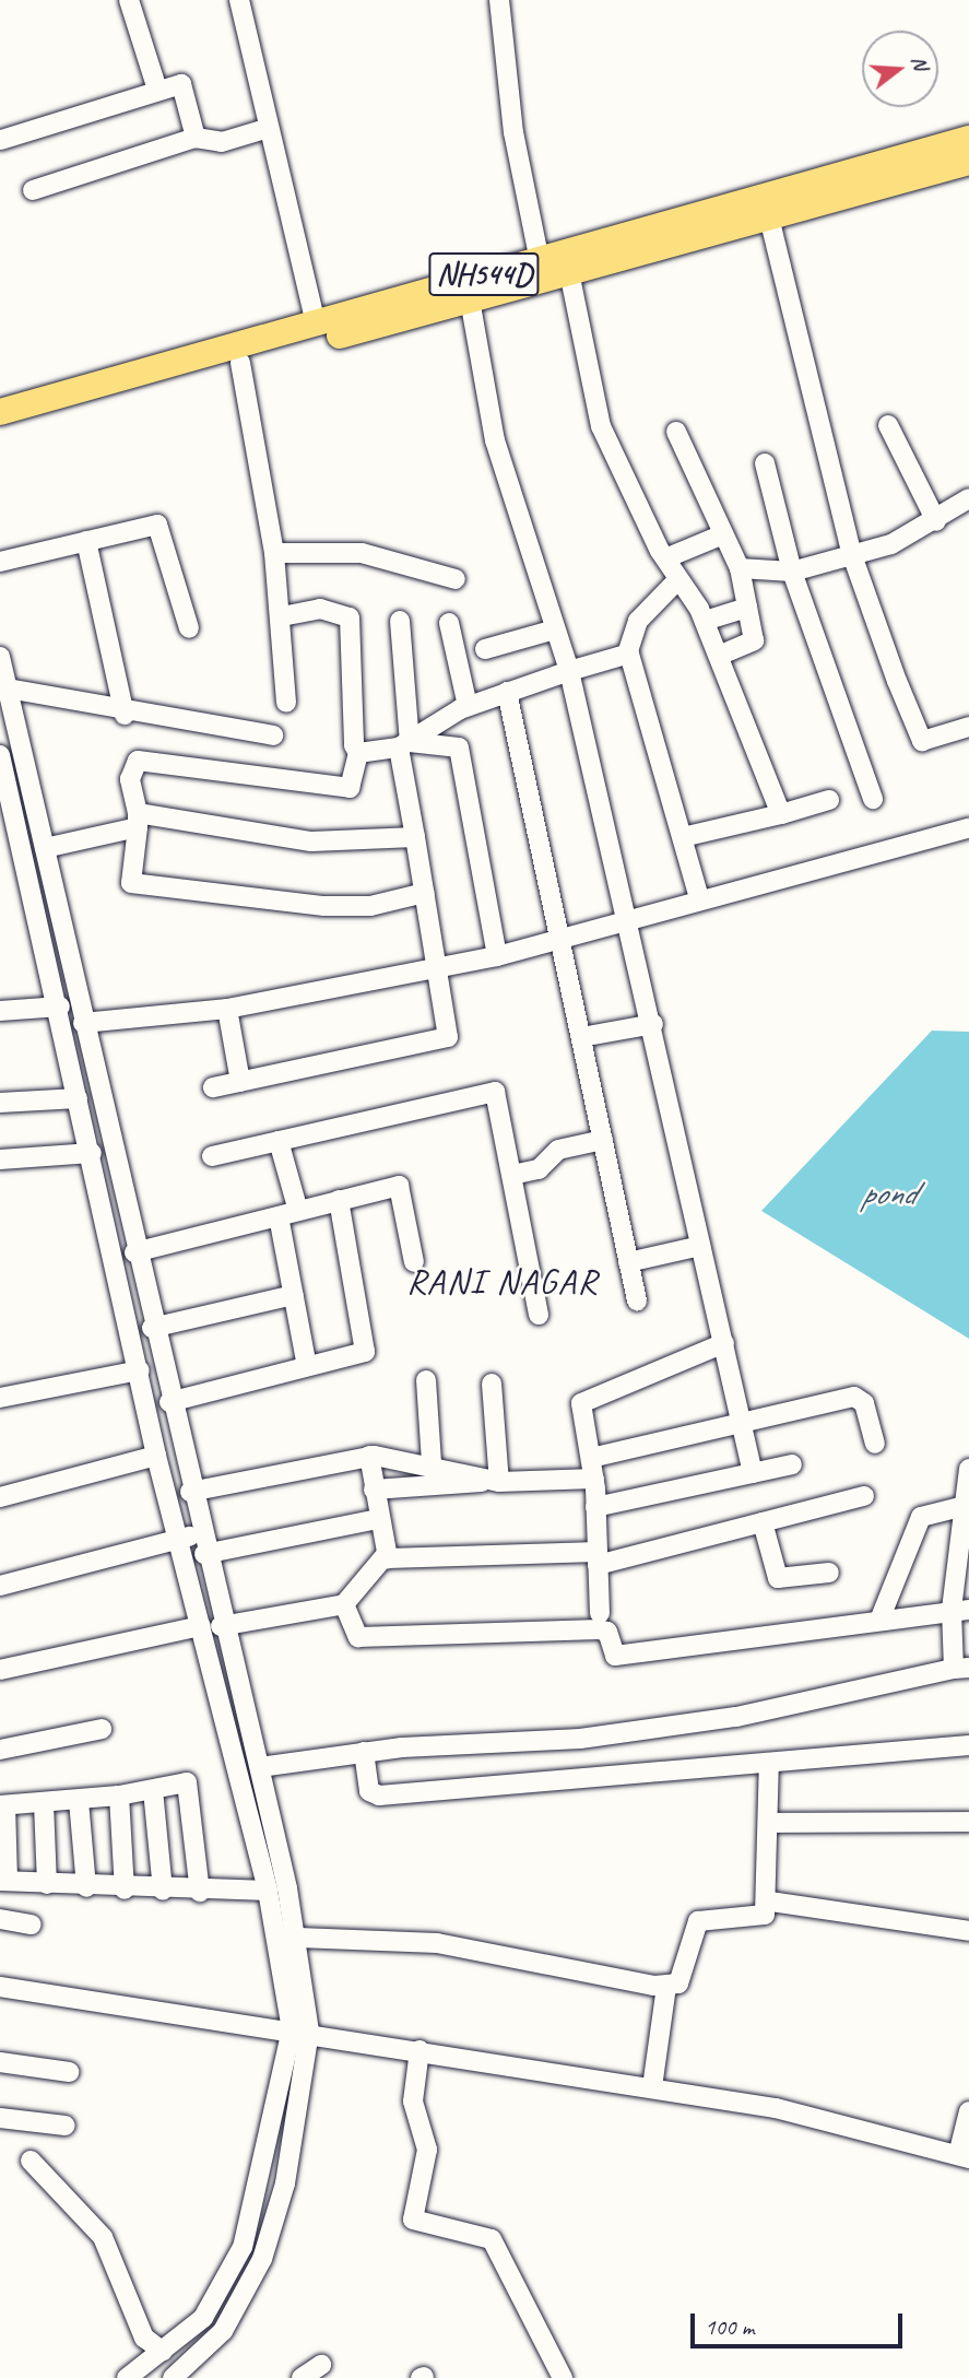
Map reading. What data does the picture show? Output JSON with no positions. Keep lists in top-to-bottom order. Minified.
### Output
{"streets":{"highway":["NH544D"]},"districts":["RANI NAGAR"],"water":["pond"],"scale_bar":"100 m","north":"right"}
